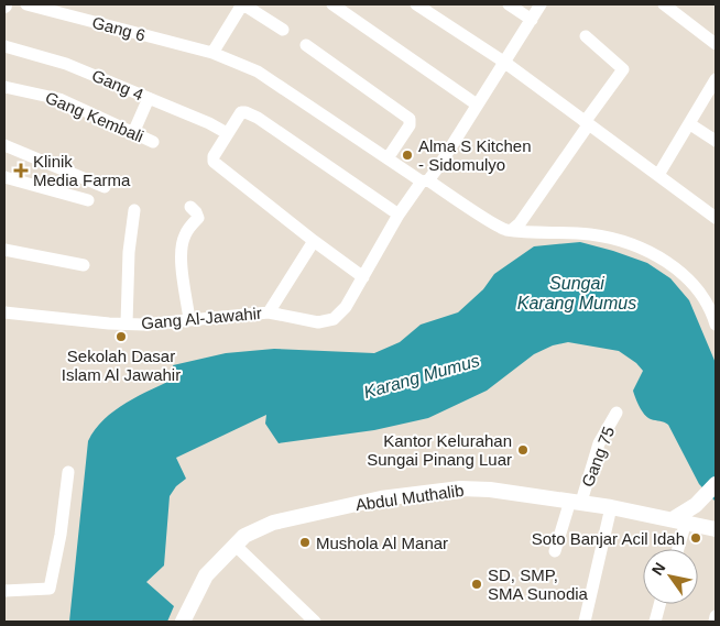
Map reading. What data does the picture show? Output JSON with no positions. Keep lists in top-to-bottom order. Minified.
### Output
{"streets":{"street":["Gang 6","Gang 4","Gang Kembali","Gang Al-Jawahir","Gang 75","Abdul Muthalib"]},"crossings":[["Gang 6","Gang Al-Jawahir"],["Gang 75","Abdul Muthalib"]],"water":["Sungai Karang Mumus","Karang Mumus"],"places":{"other":["Alma S Kitchen - Sidomulyo","Sekolah Dasar Islam Al Jawahir","Kantor Kelurahan Sungai Pinang Luar","Soto Banjar Acil Idah","Mushola Al Manar","SD, SMP, SMA Sunodia"],"health":["Klinik Media Farma"]},"north":"top left"}
